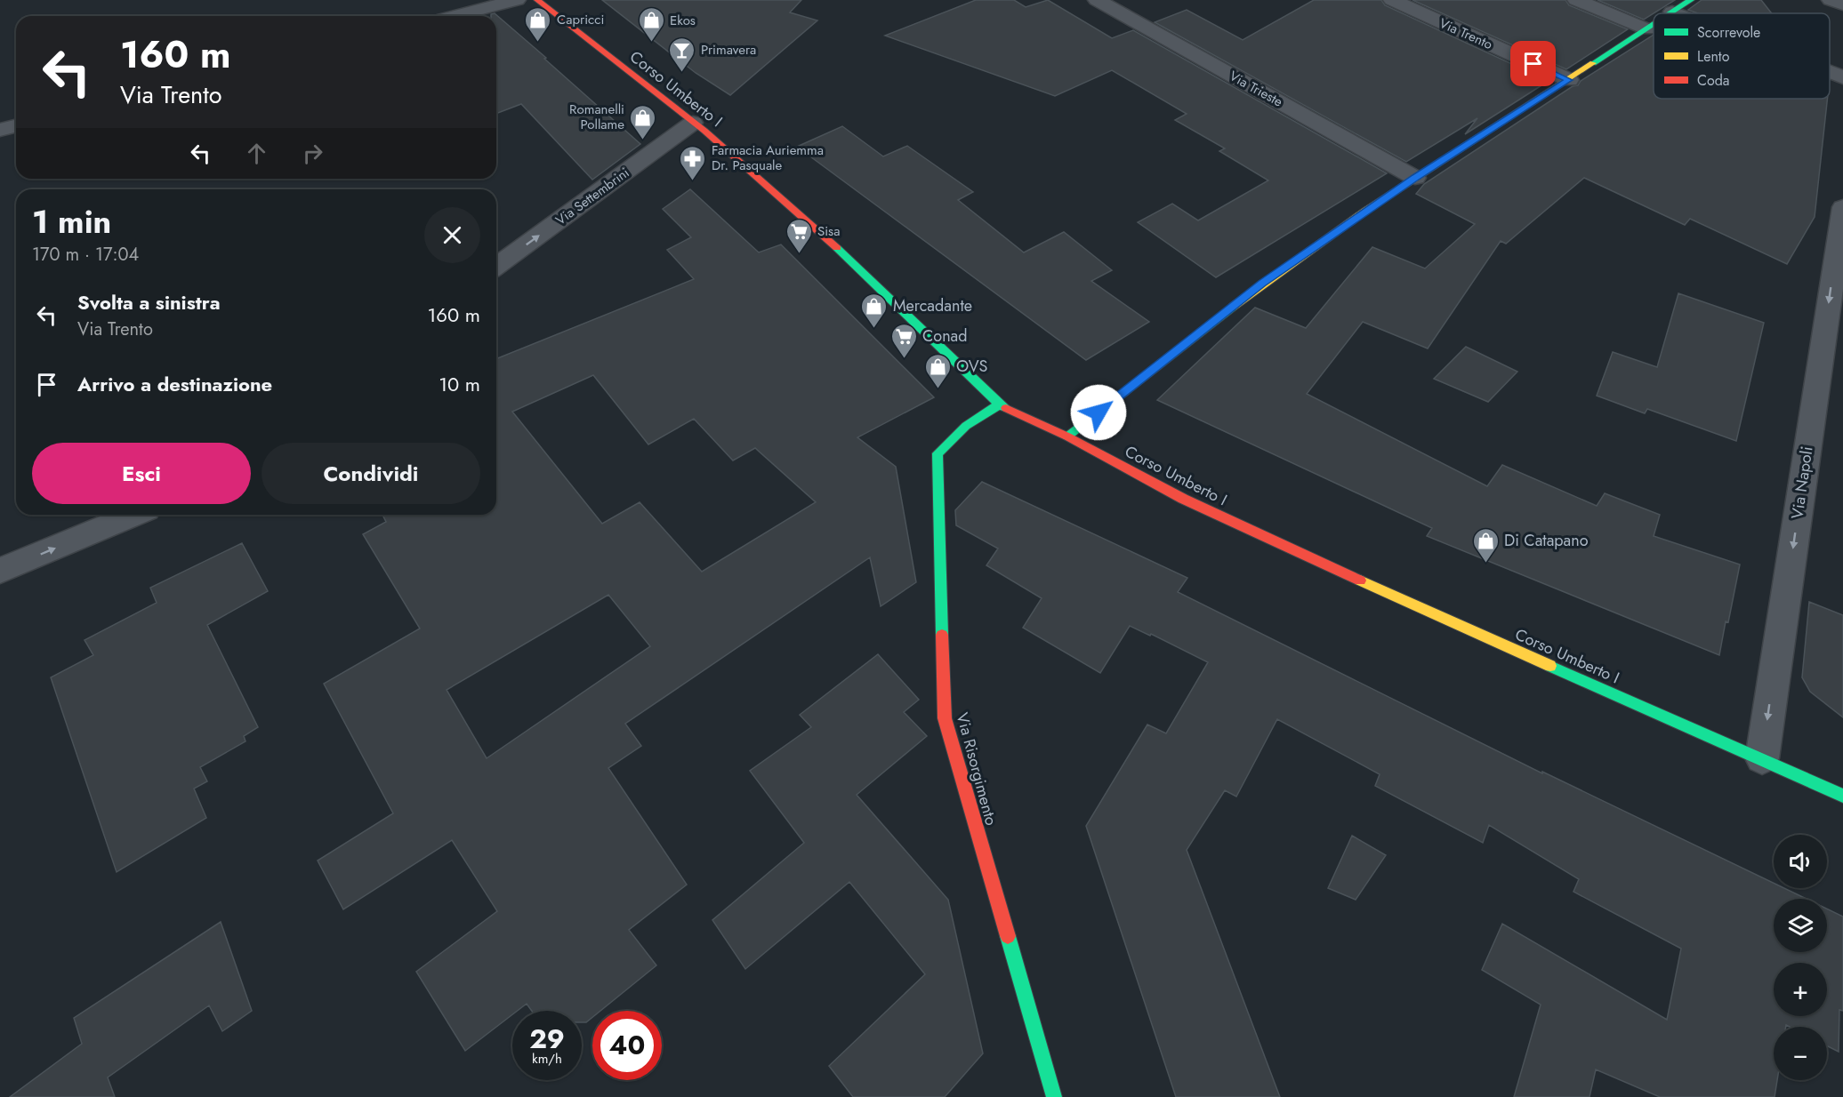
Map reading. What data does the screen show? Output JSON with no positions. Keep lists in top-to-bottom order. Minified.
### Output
{"streets":{"street":["Via Trento","Corso Umberto I","Via Trieste","Via Settembrini","Via Napoli","Via Risorgimento"]},"crossings":[["Corso Umberto I","Via Settembrini"],["Corso Umberto I","Via Napoli"],["Corso Umberto I","Via Risorgimento"]],"one_way":["Via Settembrini","Via Napoli"],"places":{"shop":["Capricci","Ekos","Romanelli Pollame","Mercadante","OVS","Di Catapano"],"bar":["Primavera"],"pharmacy":["Farmacia Auriemma Dr. Pasquale"],"supermarket":["Sisa","Conad"]},"legend":["Scorrevole","Lento","Coda"],"page":{"turn":["160 m","Via Trento"],"heading":["1 min","170 m · 17:04"],"list":[{"name":"Svolta a sinistra","note":"Via Trento","value":"160 m"},{"name":"Arrivo a destinazione","value":"10 m"}],"buttons":["Esci","Condividi"],"map_buttons":["+","−"],"speed":"29 km/h","limit":"40"}}
